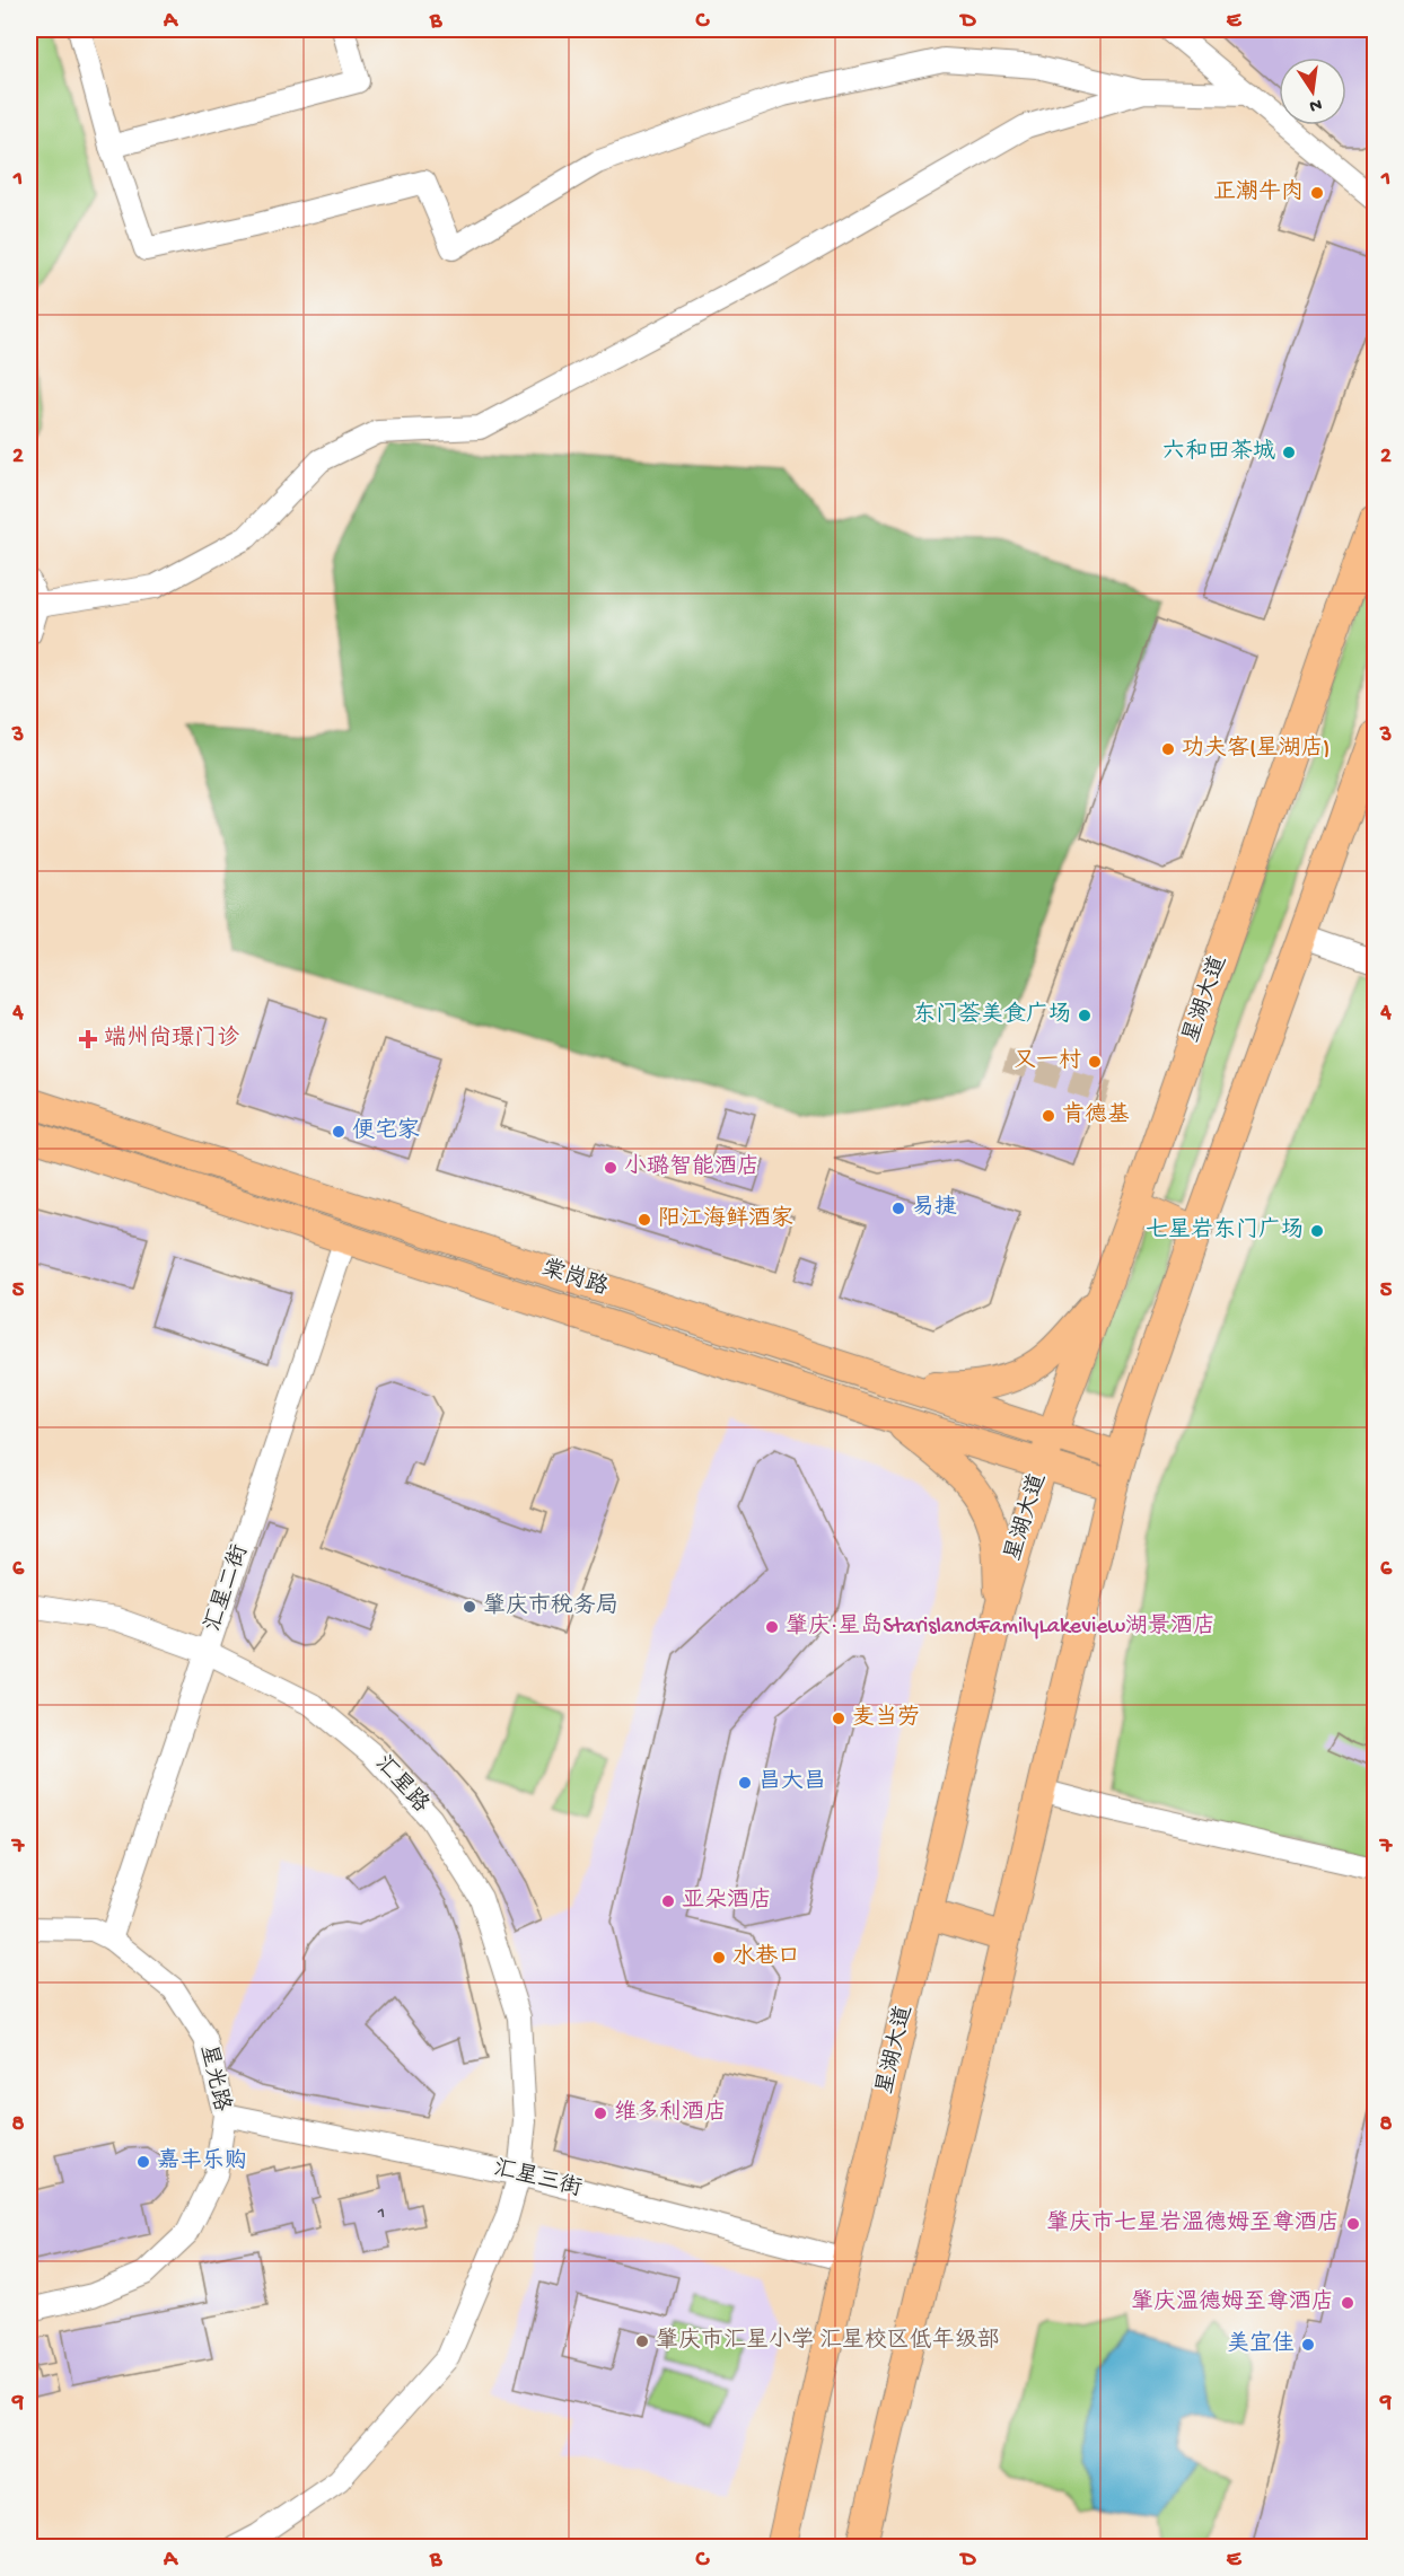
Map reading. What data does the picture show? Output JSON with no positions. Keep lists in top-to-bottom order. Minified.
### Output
{"streets":{"main road":["星湖大道","棠岗路"],"street":["汇星二街","汇星路","星光路","汇星三街"]},"crossings":[["星湖大道","棠岗路"],["星湖大道","汇星三街"],["棠岗路","汇星二街"],["汇星二街","汇星路"],["汇星二街","星光路"],["汇星路","汇星三街"],["星光路","汇星三街"]],"places":{"other":["正潮牛肉","六和田茶城","功夫客(星湖店)","东门荟美食广场","又一村","肯德基","便宅家","小璐智能酒店","易捷","阳江海鲜酒家","七星岩东门广场","肇庆市税务局","肇庆·星岛StarislandFamilyLakeview湖景酒店","麦当劳","昌大昌","亚朵酒店","水巷口","维多利酒店","嘉丰乐购","肇庆市七星岩温德姆至尊酒店","肇庆温德姆至尊酒店","肇庆市汇星小学 汇星校区低年级部","美宜佳"],"health":["端州尚璟门诊"]},"house_numbers":["1"],"north":"bottom","grid":{"columns":["A","B","C","D","E"],"rows":["1","2","3","4","5","6","7","8","9"]}}
